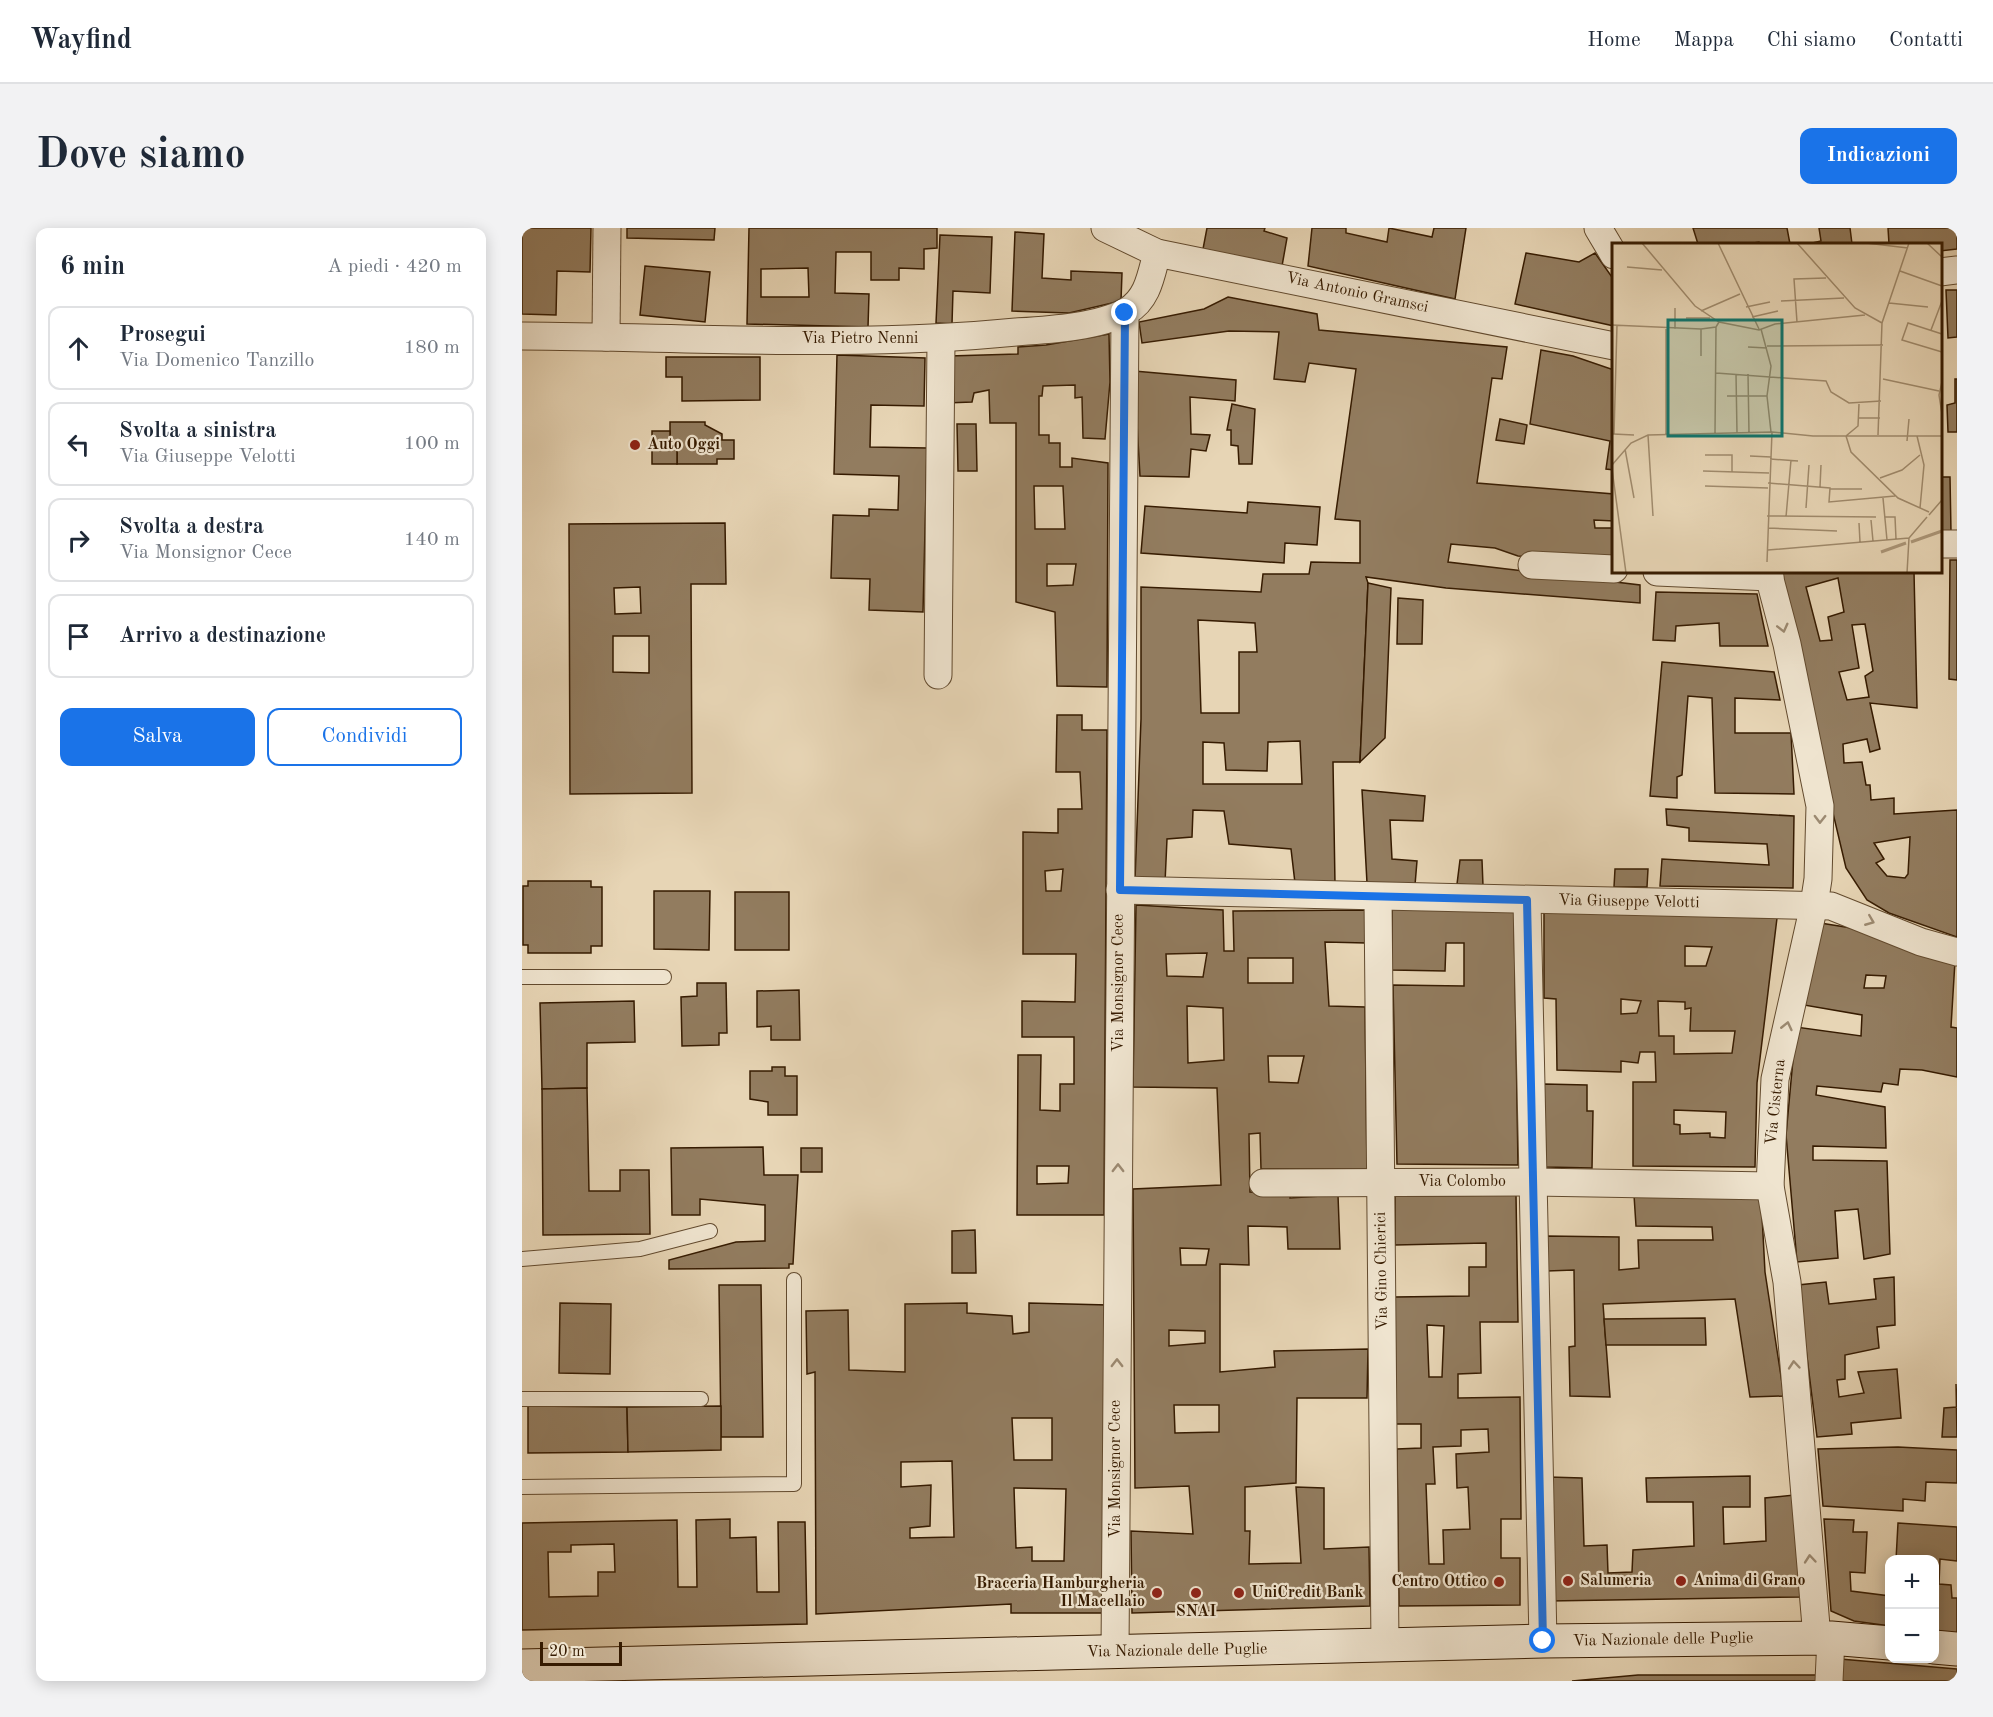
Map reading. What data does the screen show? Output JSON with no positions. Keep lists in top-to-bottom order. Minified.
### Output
{"streets":{"main road":["Via Nazionale delle Puglie"],"street":["Via Antonio Gramsci","Via Pietro Nenni","Via Giuseppe Velotti","Via Monsignor Cece","Via Cisterna","Via Colombo","Via Gino Chierici"]},"crossings":[["Via Pietro Nenni","Via Monsignor Cece"],["Via Giuseppe Velotti","Via Monsignor Cece"],["Via Giuseppe Velotti","Via Cisterna"],["Via Giuseppe Velotti","Via Gino Chierici"],["Via Monsignor Cece","Via Nazionale delle Puglie"],["Via Cisterna","Via Colombo"],["Via Cisterna","Via Nazionale delle Puglie"],["Via Colombo","Via Gino Chierici"],["Via Gino Chierici","Via Nazionale delle Puglie"]],"one_way":["Via Monsignor Cece"],"places":["Auto Oggi","Salumeria","Anima di Grano","Centro Ottico","Braceria Hamburgheria Il Macellaio","SNAI","UniCredit Bank"],"scale_bar":"20 m","page":{"header":"Wayfind","nav":["Home","Mappa","Chi siamo","Contatti"],"buttons":["Indicazioni",["Salva","Condividi"]],"title":"Dove siamo","heading":["6 min","A piedi · 420 m"],"list":[["Prosegui","Via Domenico Tanzillo","180 m"],["Svolta a sinistra","Via Giuseppe Velotti","100 m"],["Svolta a destra","Via Monsignor Cece","140 m"],"Arrivo a destinazione"],"map_buttons":["+","−"],"scale":"20 m"}}
